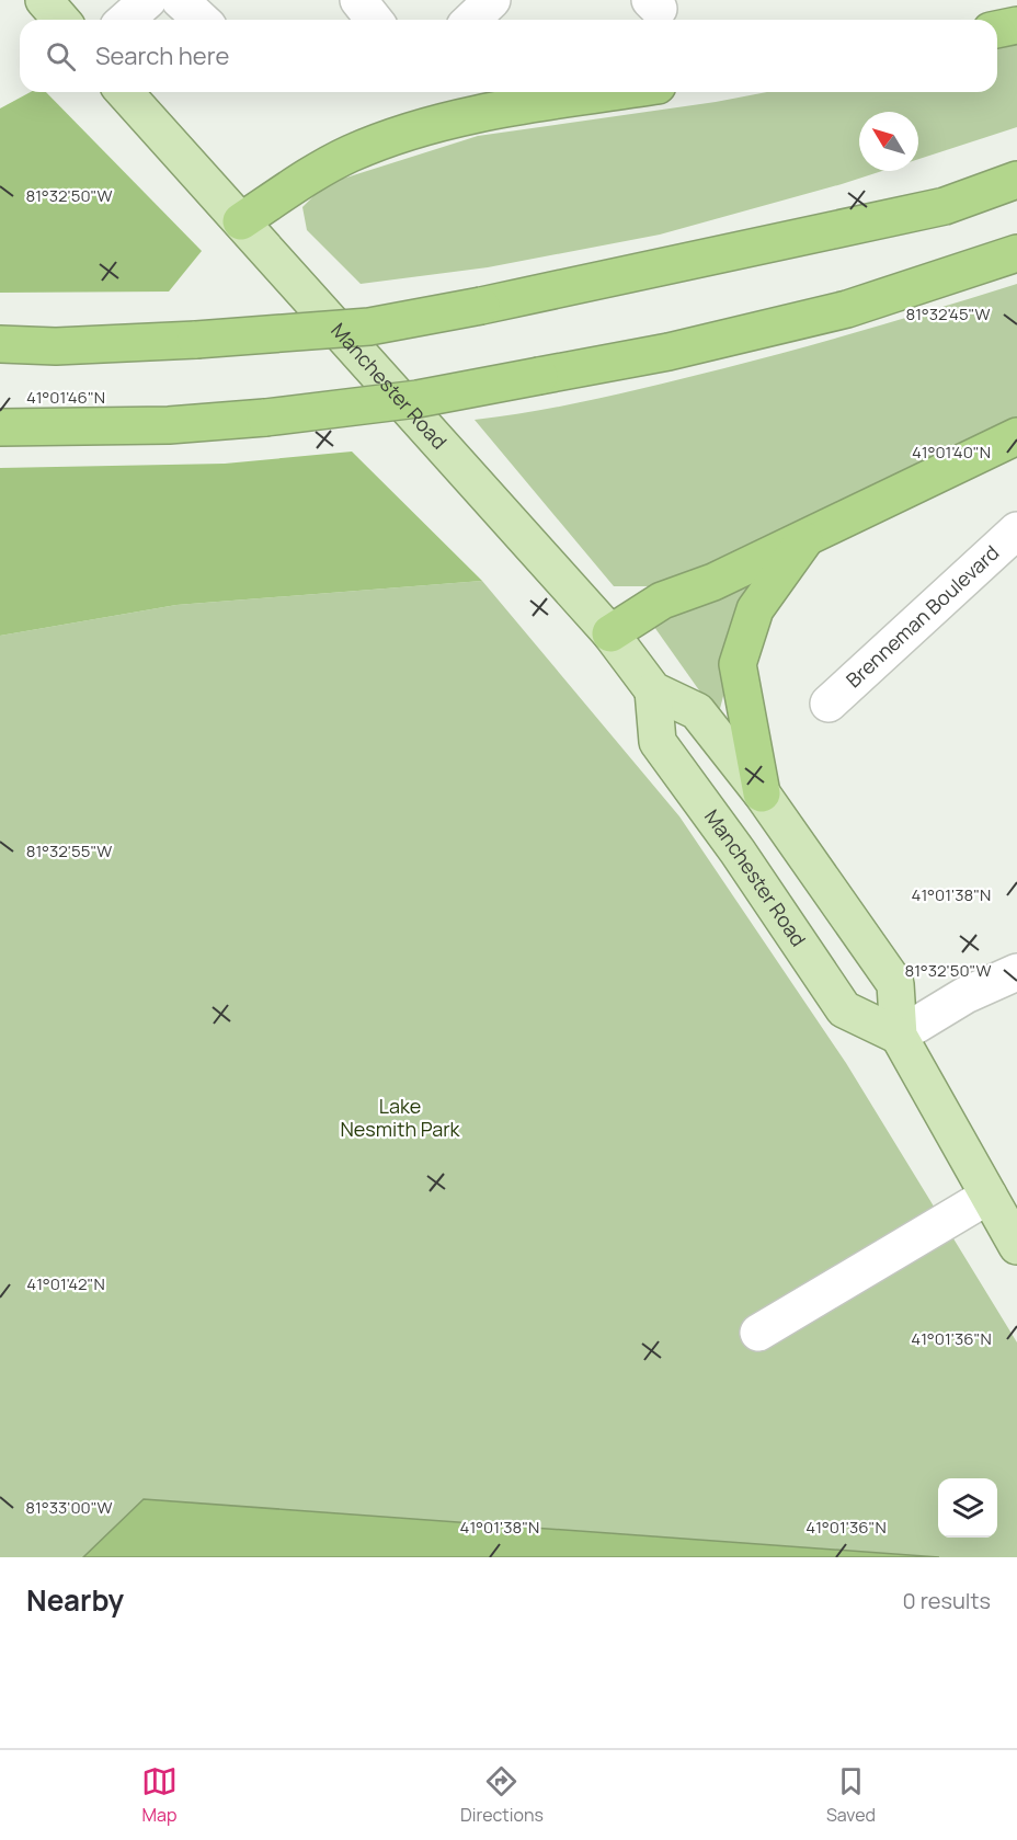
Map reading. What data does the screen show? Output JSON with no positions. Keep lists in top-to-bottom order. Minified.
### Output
{"streets":{"main road":["Manchester Road"],"street":["Brenneman Boulevard"]},"parks":["Lake Nesmith Park"],"north":"top left","page":{"search":"Search here","heading":["Nearby","0 results"],"nav":["Map","Directions","Saved"]},"coordinates":["81°32'50\"W","81°32'45\"W","41°01'46\"N","41°01'40\"N","81°32'55\"W","41°01'38\"N","41°01'42\"N","41°01'36\"N","81°33'00\"W"]}
